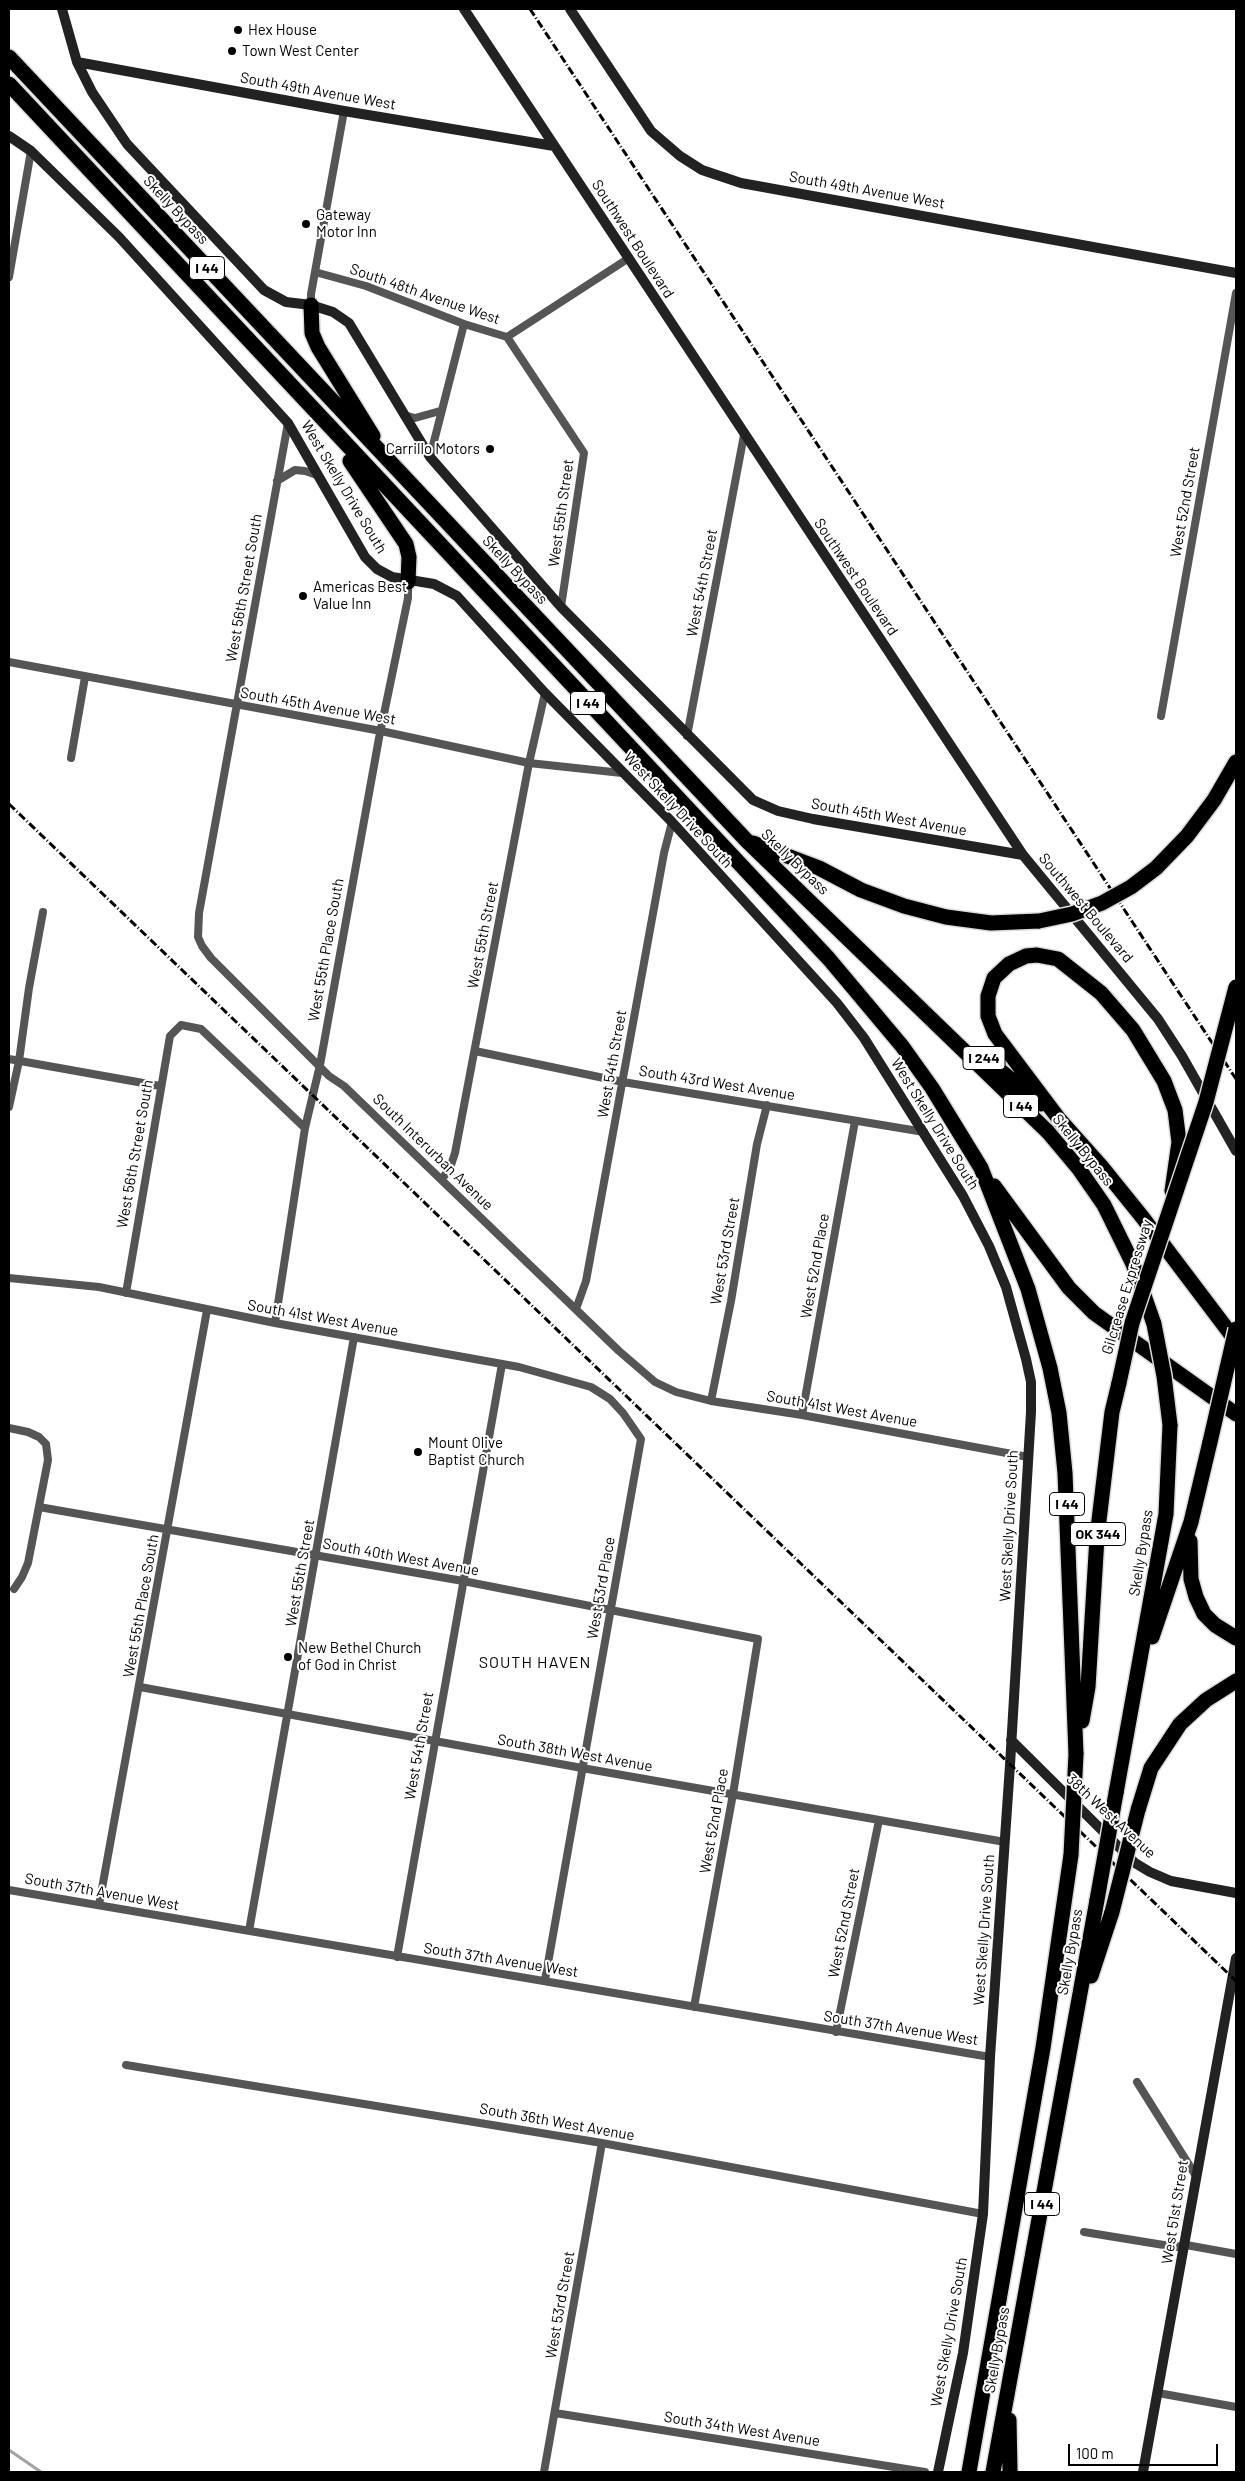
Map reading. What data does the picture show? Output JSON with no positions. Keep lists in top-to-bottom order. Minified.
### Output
{"streets":{"highway":["Skelly Bypass","I 44","I 244","Gilcrease Expressway","OK 344"],"street":["South 49th Avenue West","Southwest Boulevard","South 48th Avenue West","West Skelly Drive South","West 52nd Street","West 55th Street","West 54th Street","West 56th Street South","South 45th Avenue West","South 45th West Avenue","West 55th Place South","South 43rd West Avenue","South Interurban Avenue","West 53rd Street","West 52nd Place","South 41st West Avenue","South 40th West Avenue","West 53rd Place","South 38th West Avenue","38th West Avenue","South 37th Avenue West","South 36th West Avenue","West 51st Street","South 34th West Avenue"]},"crossings":[["South 49th Avenue West","Southwest Boulevard"],["Skelly Bypass","I 244"],["Skelly Bypass","Gilcrease Expressway"],["Southwest Boulevard","West 54th Street"],["Southwest Boulevard","South 45th West Avenue"],["South 48th Avenue West","West 55th Street"],["West Skelly Drive South","West 55th Street"],["West Skelly Drive South","West 54th Street"],["West Skelly Drive South","West 56th Street South"],["West Skelly Drive South","South 45th Avenue West"],["West Skelly Drive South","West 55th Place South"],["West Skelly Drive South","South 43rd West Avenue"],["West Skelly Drive South","South 41st West Avenue"],["West Skelly Drive South","South 38th West Avenue"],["West Skelly Drive South","38th West Avenue"],["West Skelly Drive South","South 37th Avenue West"],["West Skelly Drive South","South 36th West Avenue"],["West 52nd Street","South 38th West Avenue"],["West 52nd Street","South 37th Avenue West"],["West 55th Street","South 45th Avenue West"],["West 55th Street","South 43rd West Avenue"],["West 55th Street","South Interurban Avenue"],["West 55th Street","South 41st West Avenue"],["West 55th Street","South 40th West Avenue"],["West 55th Street","South 38th West Avenue"],["West 55th Street","South 37th Avenue West"],["West 54th Street","South 45th West Avenue"],["West 54th Street","South 43rd West Avenue"],["West 54th Street","South Interurban Avenue"],["West 54th Street","South 41st West Avenue"],["West 54th Street","South 40th West Avenue"],["West 54th Street","South 38th West Avenue"],["West 54th Street","South 37th Avenue West"],["West 56th Street South","South 45th Avenue West"],["West 56th Street South","West 55th Place South"],["West 56th Street South","South Interurban Avenue"],["West 56th Street South","South 41st West Avenue"],["South 45th Avenue West","West 55th Place South"],["West 55th Place South","South Interurban Avenue"],["West 55th Place South","South 41st West Avenue"],["West 55th Place South","South 40th West Avenue"],["West 55th Place South","South 38th West Avenue"],["West 55th Place South","South 37th Avenue West"],["South 43rd West Avenue","West 53rd Street"],["South 43rd West Avenue","West 52nd Place"],["South Interurban Avenue","South 41st West Avenue"],["West 53rd Street","South 41st West Avenue"],["West 53rd Street","South 36th West Avenue"],["West 53rd Street","South 34th West Avenue"],["West 52nd Place","South 41st West Avenue"],["West 52nd Place","South 40th West Avenue"],["West 52nd Place","South 38th West Avenue"],["West 52nd Place","South 37th Avenue West"],["South 41st West Avenue","West 53rd Place"],["South 40th West Avenue","West 53rd Place"],["West 53rd Place","South 38th West Avenue"],["West 53rd Place","South 37th Avenue West"]],"districts":["SOUTH HAVEN"],"places":["Hex House","Town West Center","Gateway Motor Inn","Carrillo Motors","Americas Best Value Inn","Mount Olive Baptist Church","New Bethel Church of God in Christ"],"scale_bar":"100 m"}
